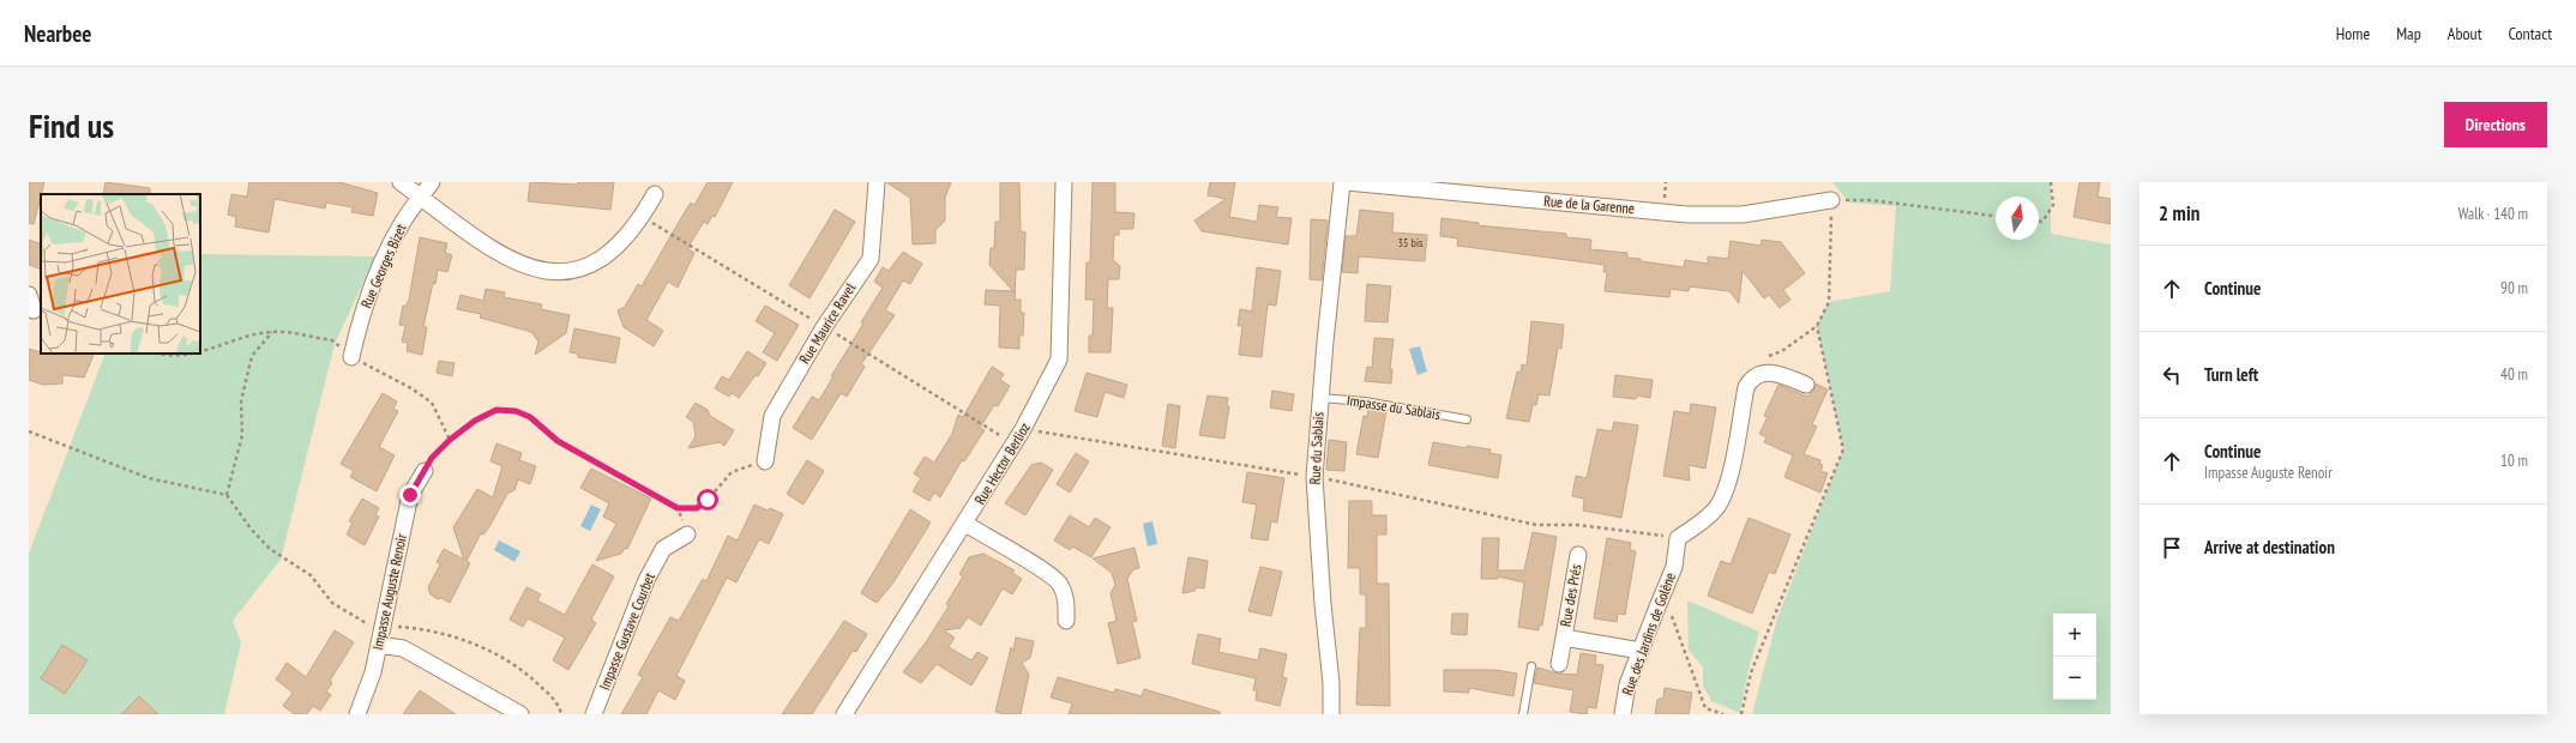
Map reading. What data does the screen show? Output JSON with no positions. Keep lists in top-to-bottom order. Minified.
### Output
{"streets":{"street":["Rue de la Garenne","Rue Georges Bizet","Rue Maurice Ravel","Rue du Sablais","Rue Hector Berlioz","Impasse Auguste Renoir","Rue des Prés","Impasse Gustave Courbet","Rue des Jardins de Golène"],"lane":["Impasse du Sablais"]},"crossings":[["Impasse du Sablais","Rue du Sablais"],["Rue des Prés","Rue des Jardins de Golène"]],"house_numbers":["35 bis"],"north":"top","page":{"header":"Nearbee","nav":["Home","Map","About","Contact"],"buttons":"Directions","title":"Find us","heading":["2 min","Walk · 140 m"],"list":[["Continue","90 m"],["Turn left","40 m"],["Continue","Impasse Auguste Renoir","10 m"],"Arrive at destination"],"map_buttons":["+","−"]}}
